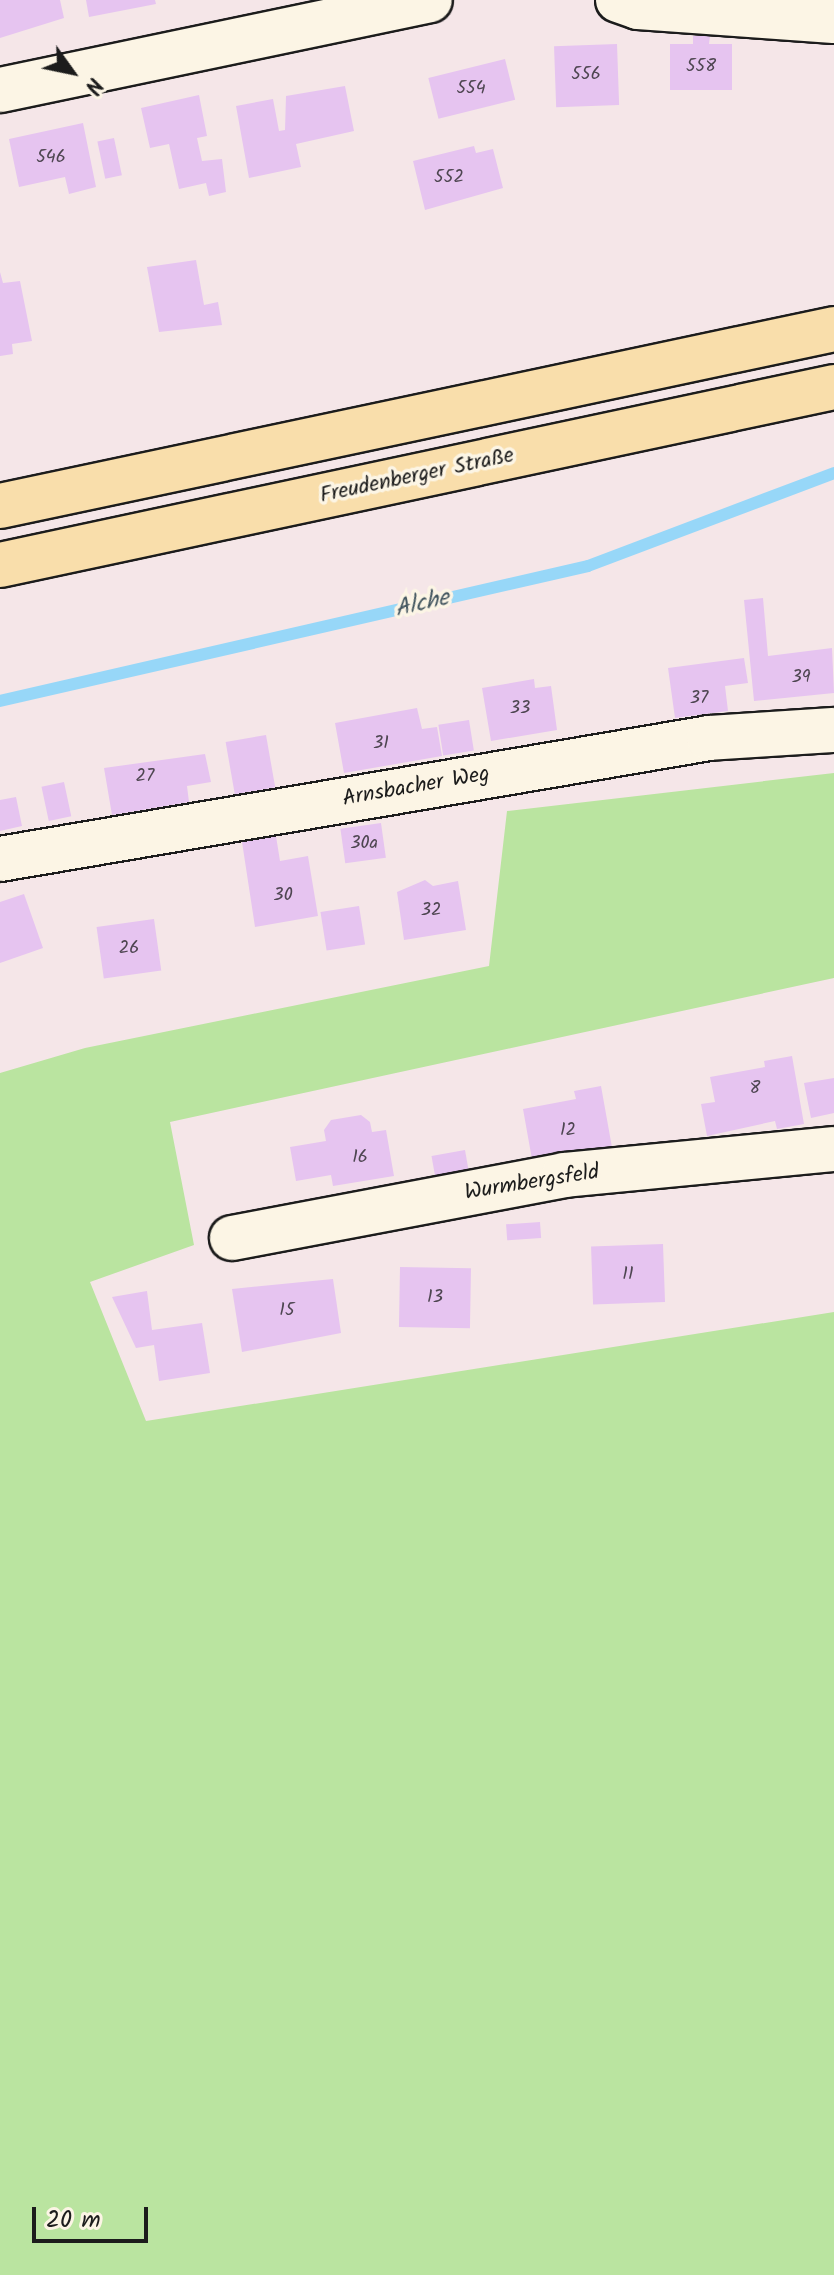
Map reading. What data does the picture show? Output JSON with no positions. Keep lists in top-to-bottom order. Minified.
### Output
{"streets":{"main road":["Freudenberger Straße"],"street":["Arnsbacher Weg","Wurmbergsfeld"]},"water":["Alche"],"house_numbers":["558","556","554","546","552","39","37","33","31","27","30a","30","32","26","8","12","16","11","13","15"],"scale_bar":"20 m","north":"bottom right"}
